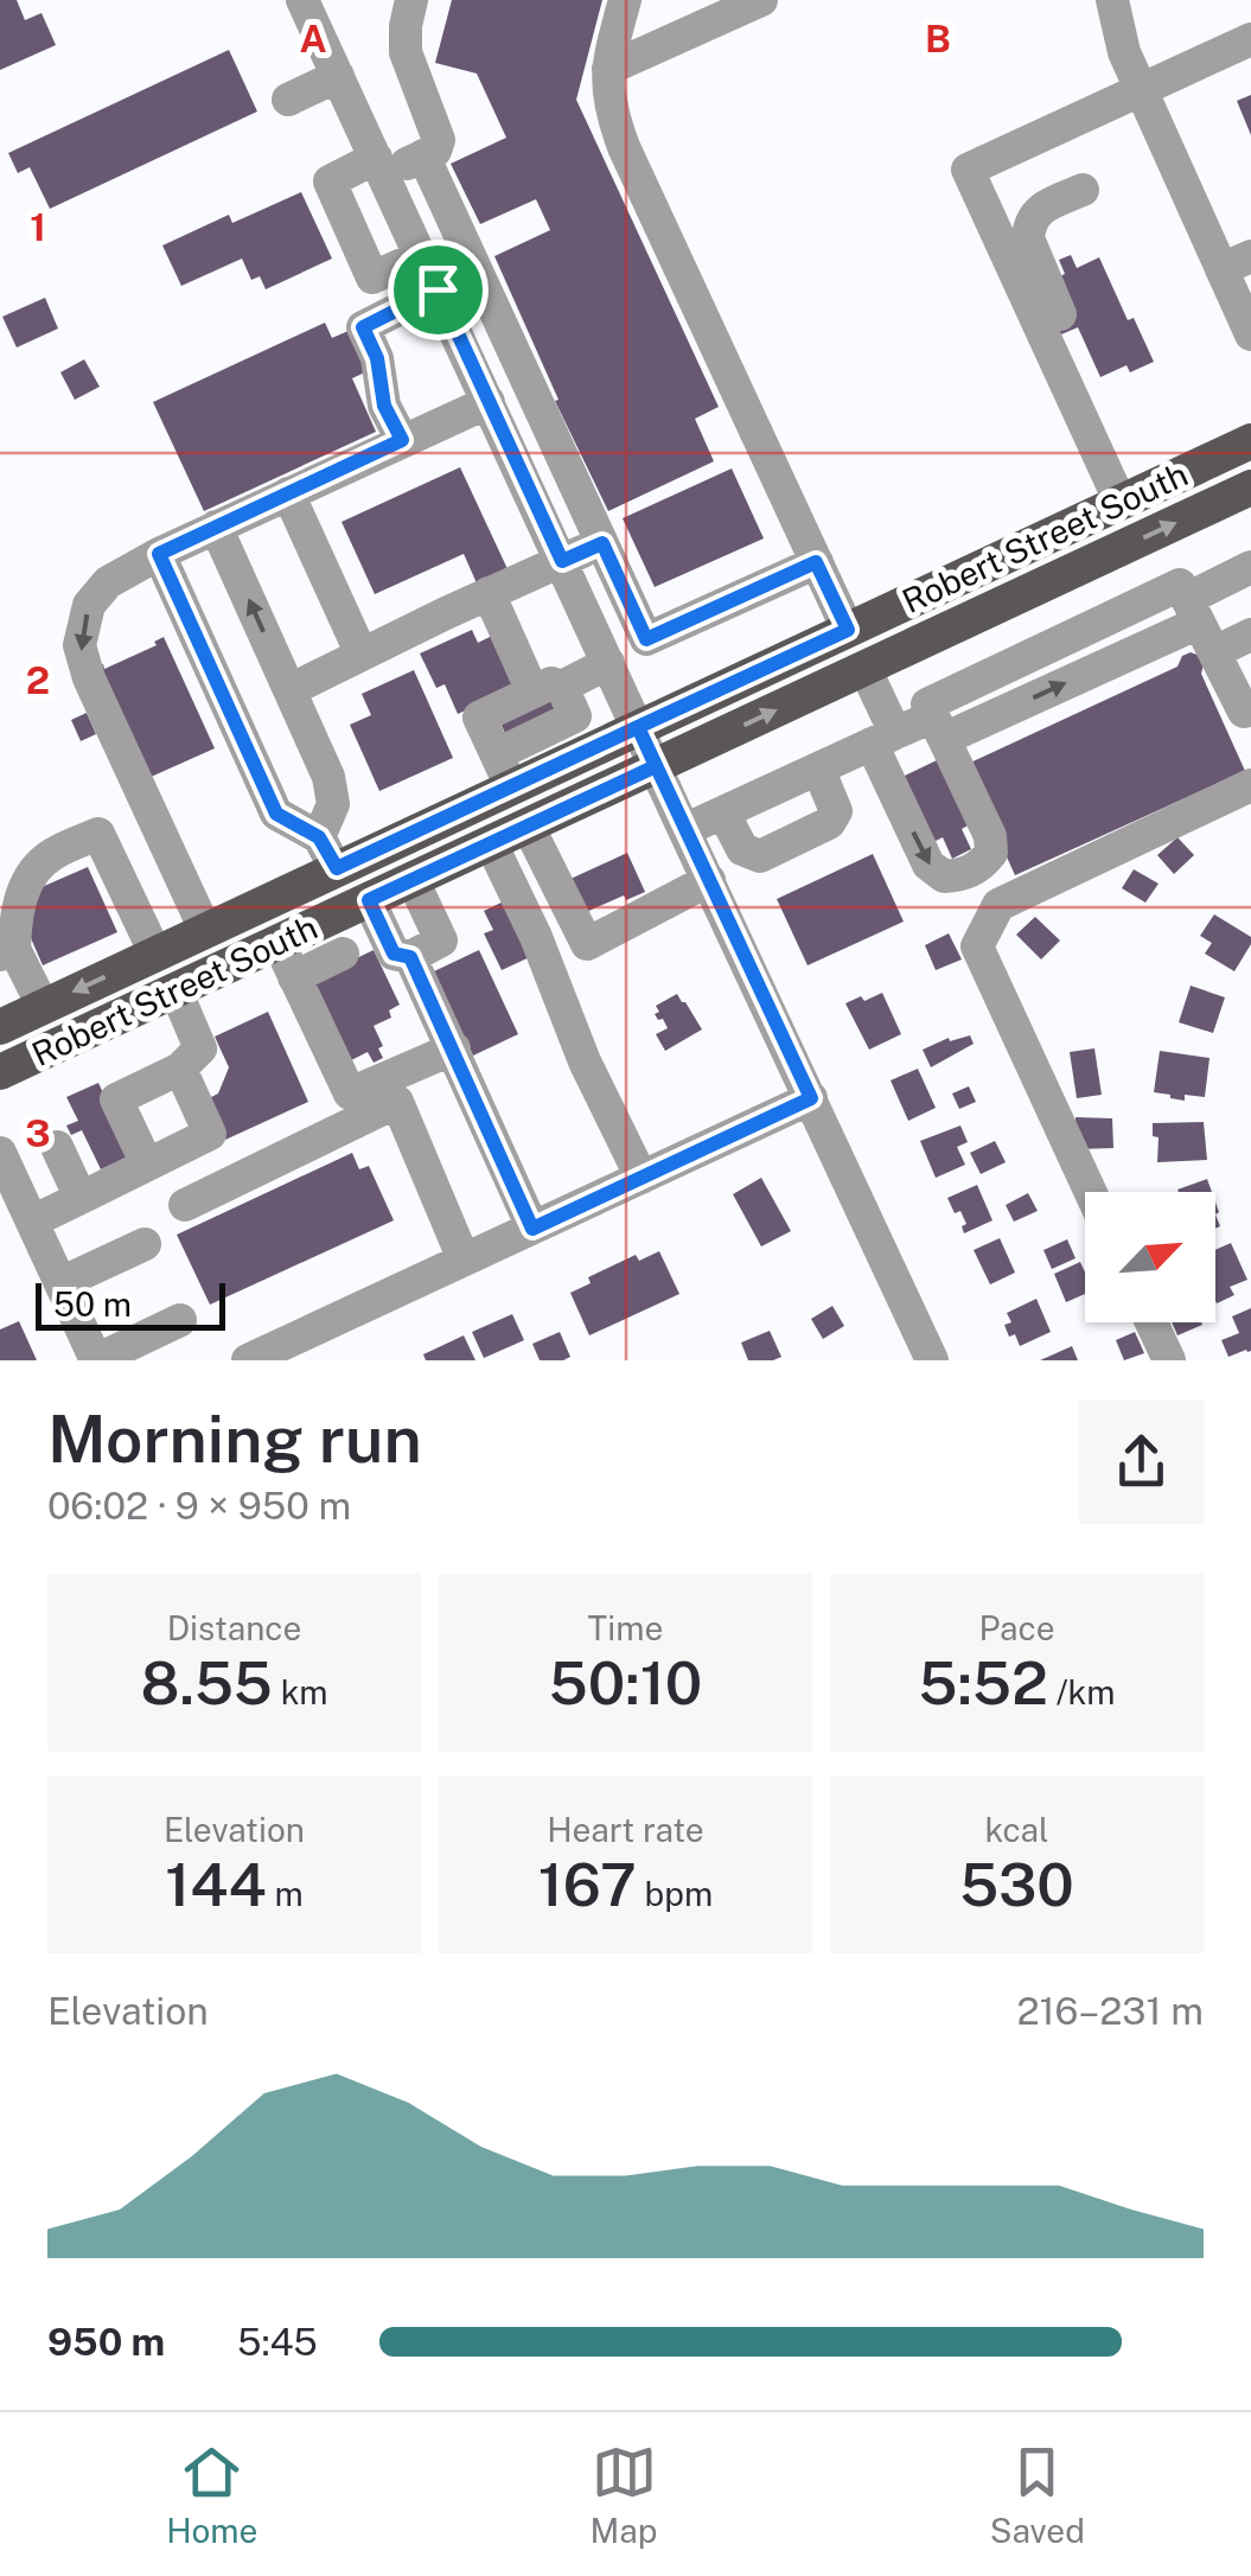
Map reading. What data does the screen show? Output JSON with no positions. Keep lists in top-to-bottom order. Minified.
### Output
{"streets":{"main road":["Robert Street South"]},"scale_bar":"50 m","north":"top right","page":{"scale":"50 m","heading":["Morning run","06:02 · 9 × 950 m"],"stats":[["Distance","8.55 km"],["Time","50:10"],["Pace","5:52 /km"],["Elevation","144 m"],["Heart rate","167 bpm"],["kcal","530"]],"chart":["Elevation","216–231 m"],"list":[{"name":"950 m","note":"5:45"}],"tabs":["Home","Map","Saved"]},"grid":{"columns":["A","B"],"rows":["1","2","3"]}}
